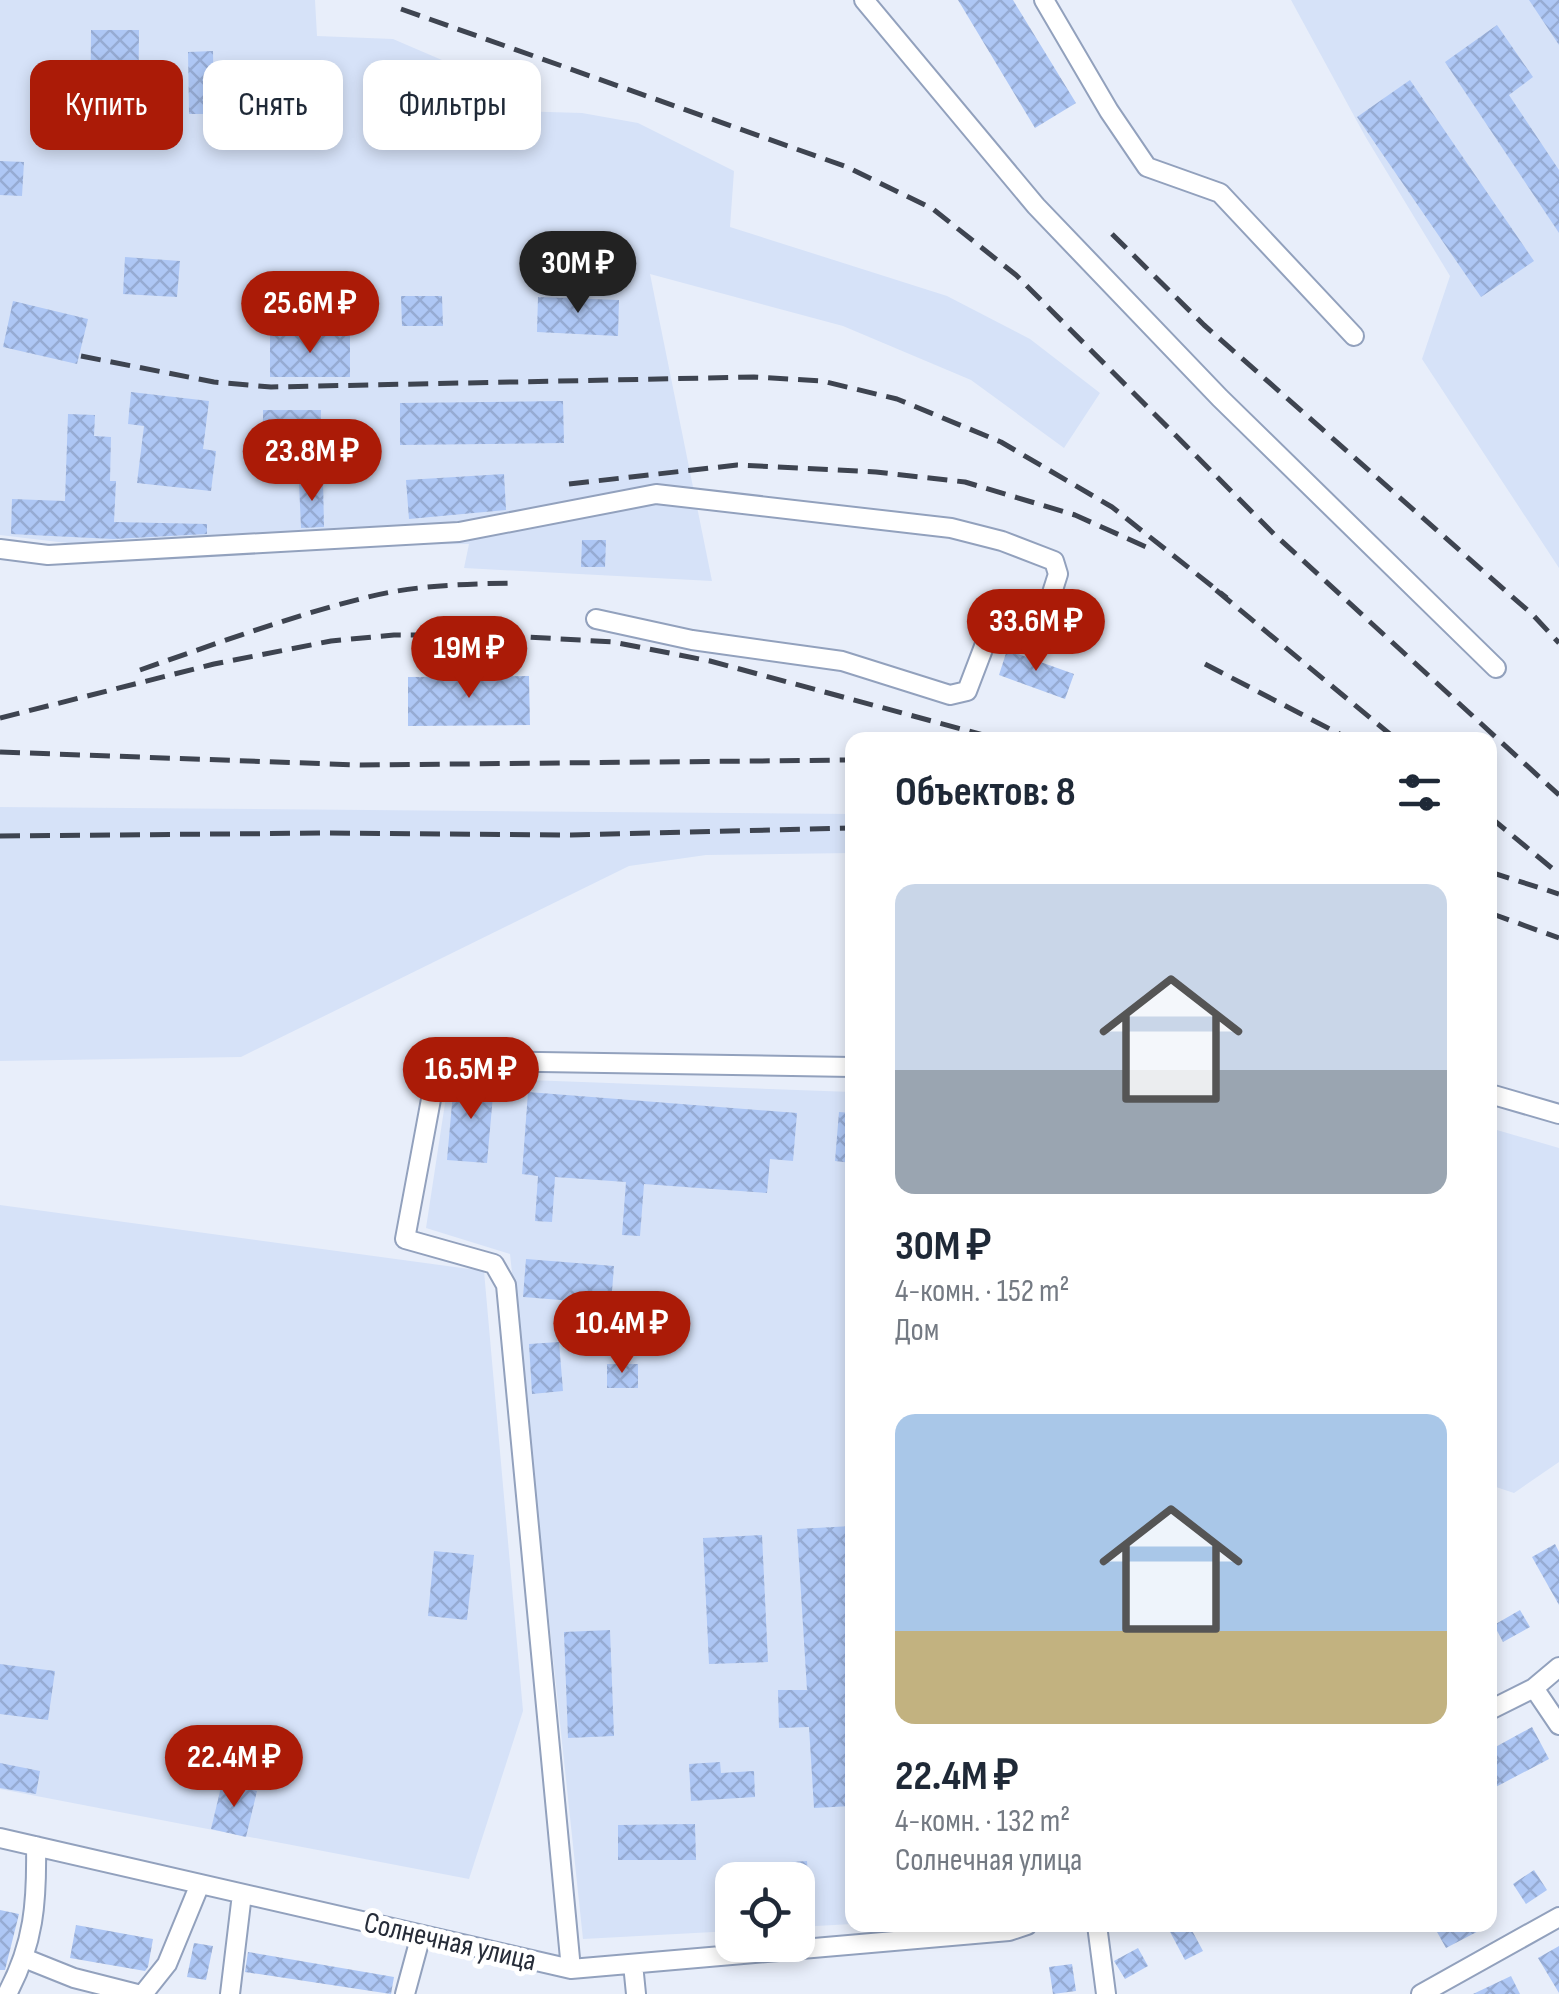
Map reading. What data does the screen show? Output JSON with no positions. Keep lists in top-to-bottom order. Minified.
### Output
{"streets":{"street":["Солнечная улица"]},"page":{"chip":["Купить","Снять","Фильтры"],"price":["30M ₽","25.6M ₽","23.8M ₽","33.6M ₽","19M ₽","16.5M ₽","10.4M ₽","22.4M ₽"],"heading":"Объектов: 8","list":[{"name":"30M ₽","note":"4-комн. · 152 m² · Дом"},{"name":"22.4M ₽","note":"4-комн. · 132 m² · Солнечная улица"}]}}
